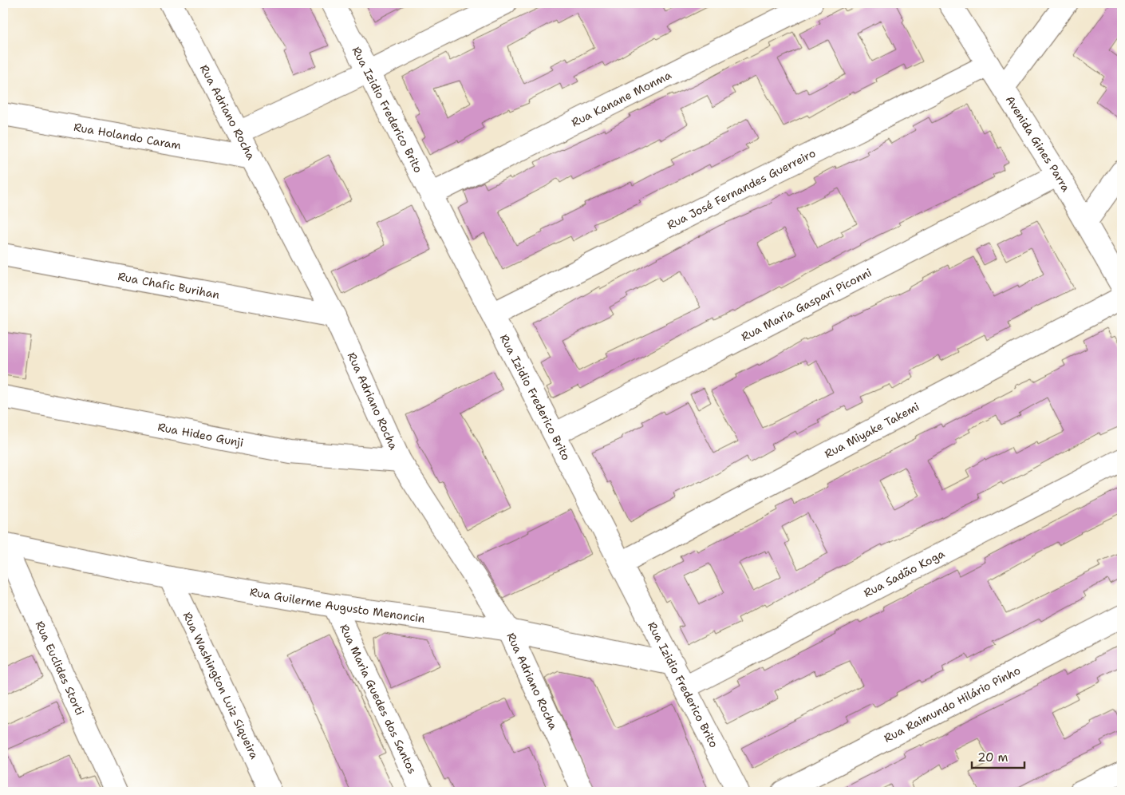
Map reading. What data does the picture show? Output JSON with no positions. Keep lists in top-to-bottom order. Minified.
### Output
{"streets":{"street":["Rua Kanane Monma","Rua Izidio Frederico Brito","Rua Adriano Rocha","Rua Holando Caram","Avenida Gines Parra","Rua José Fernandes Guerreiro","Rua Chafic Burihan","Rua Maria Gaspari Piconni","Rua Miyake Takemi","Rua Hideo Gunji","Rua Sadão Koga","Rua Guilerme Augusto Menoncin","Rua Euclides Storti","Rua Washington Luiz Siqueira","Rua Maria Guedes dos Santos","Rua Raimundo Hilário Pinho"]},"crossings":[["Rua Kanane Monma","Rua Izidio Frederico Brito"],["Rua Izidio Frederico Brito","Rua José Fernandes Guerreiro"],["Rua Izidio Frederico Brito","Rua Maria Gaspari Piconni"],["Rua Izidio Frederico Brito","Rua Miyake Takemi"],["Rua Izidio Frederico Brito","Rua Sadão Koga"],["Rua Izidio Frederico Brito","Rua Guilerme Augusto Menoncin"],["Rua Adriano Rocha","Rua Holando Caram"],["Rua Adriano Rocha","Rua Chafic Burihan"],["Rua Adriano Rocha","Rua Hideo Gunji"],["Rua Adriano Rocha","Rua Guilerme Augusto Menoncin"],["Avenida Gines Parra","Rua José Fernandes Guerreiro"],["Avenida Gines Parra","Rua Maria Gaspari Piconni"],["Rua Guilerme Augusto Menoncin","Rua Euclides Storti"],["Rua Guilerme Augusto Menoncin","Rua Washington Luiz Siqueira"],["Rua Guilerme Augusto Menoncin","Rua Maria Guedes dos Santos"]],"scale_bar":"20 m"}
